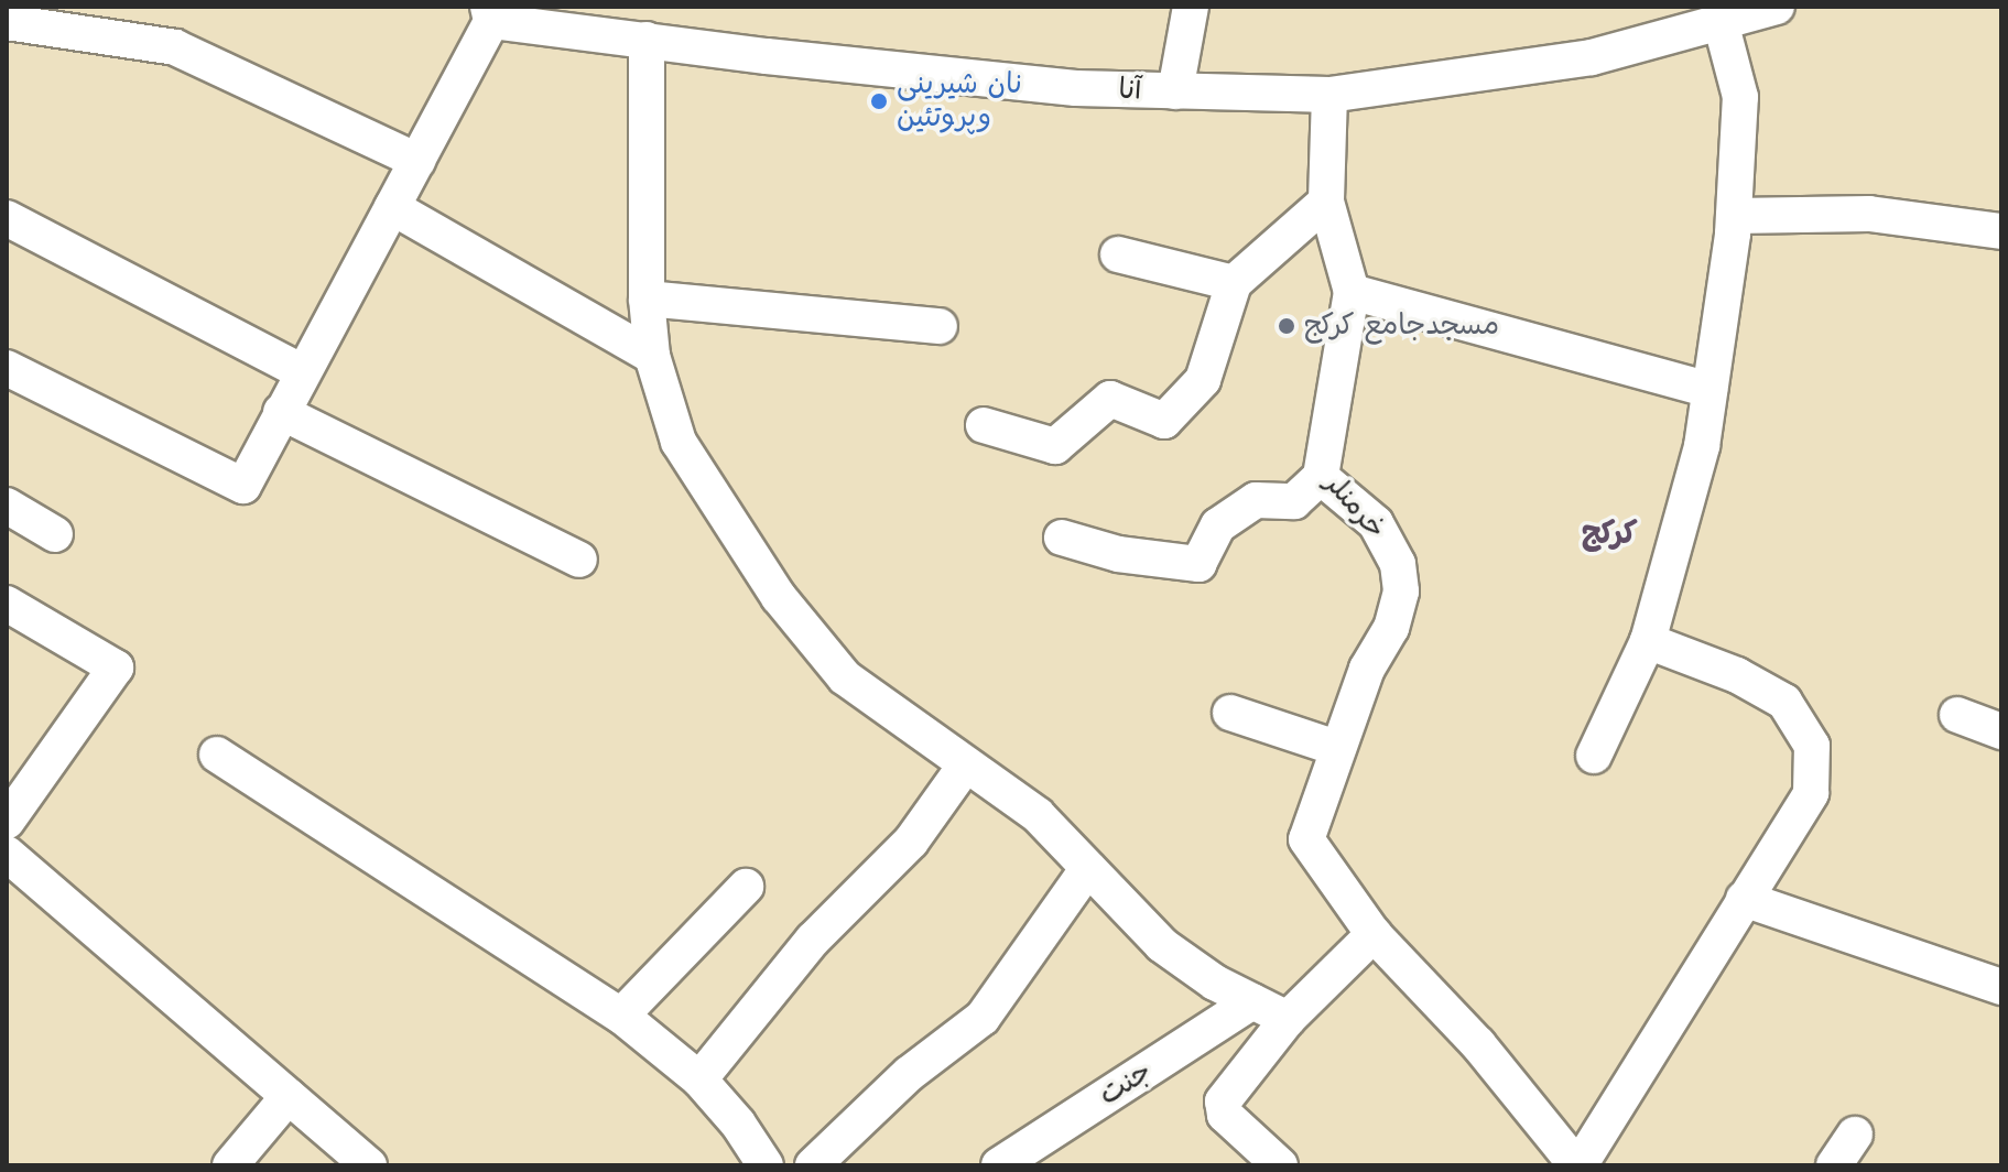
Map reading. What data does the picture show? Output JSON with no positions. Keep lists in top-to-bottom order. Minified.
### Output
{"streets":{"street":["آنا","خرمنلر","جنت"]},"crossings":[["آنا","خرمنلر"]],"districts":["کرکج"],"places":["نان شیرینی وپروتئین","مسجدجامع کرکج"]}
